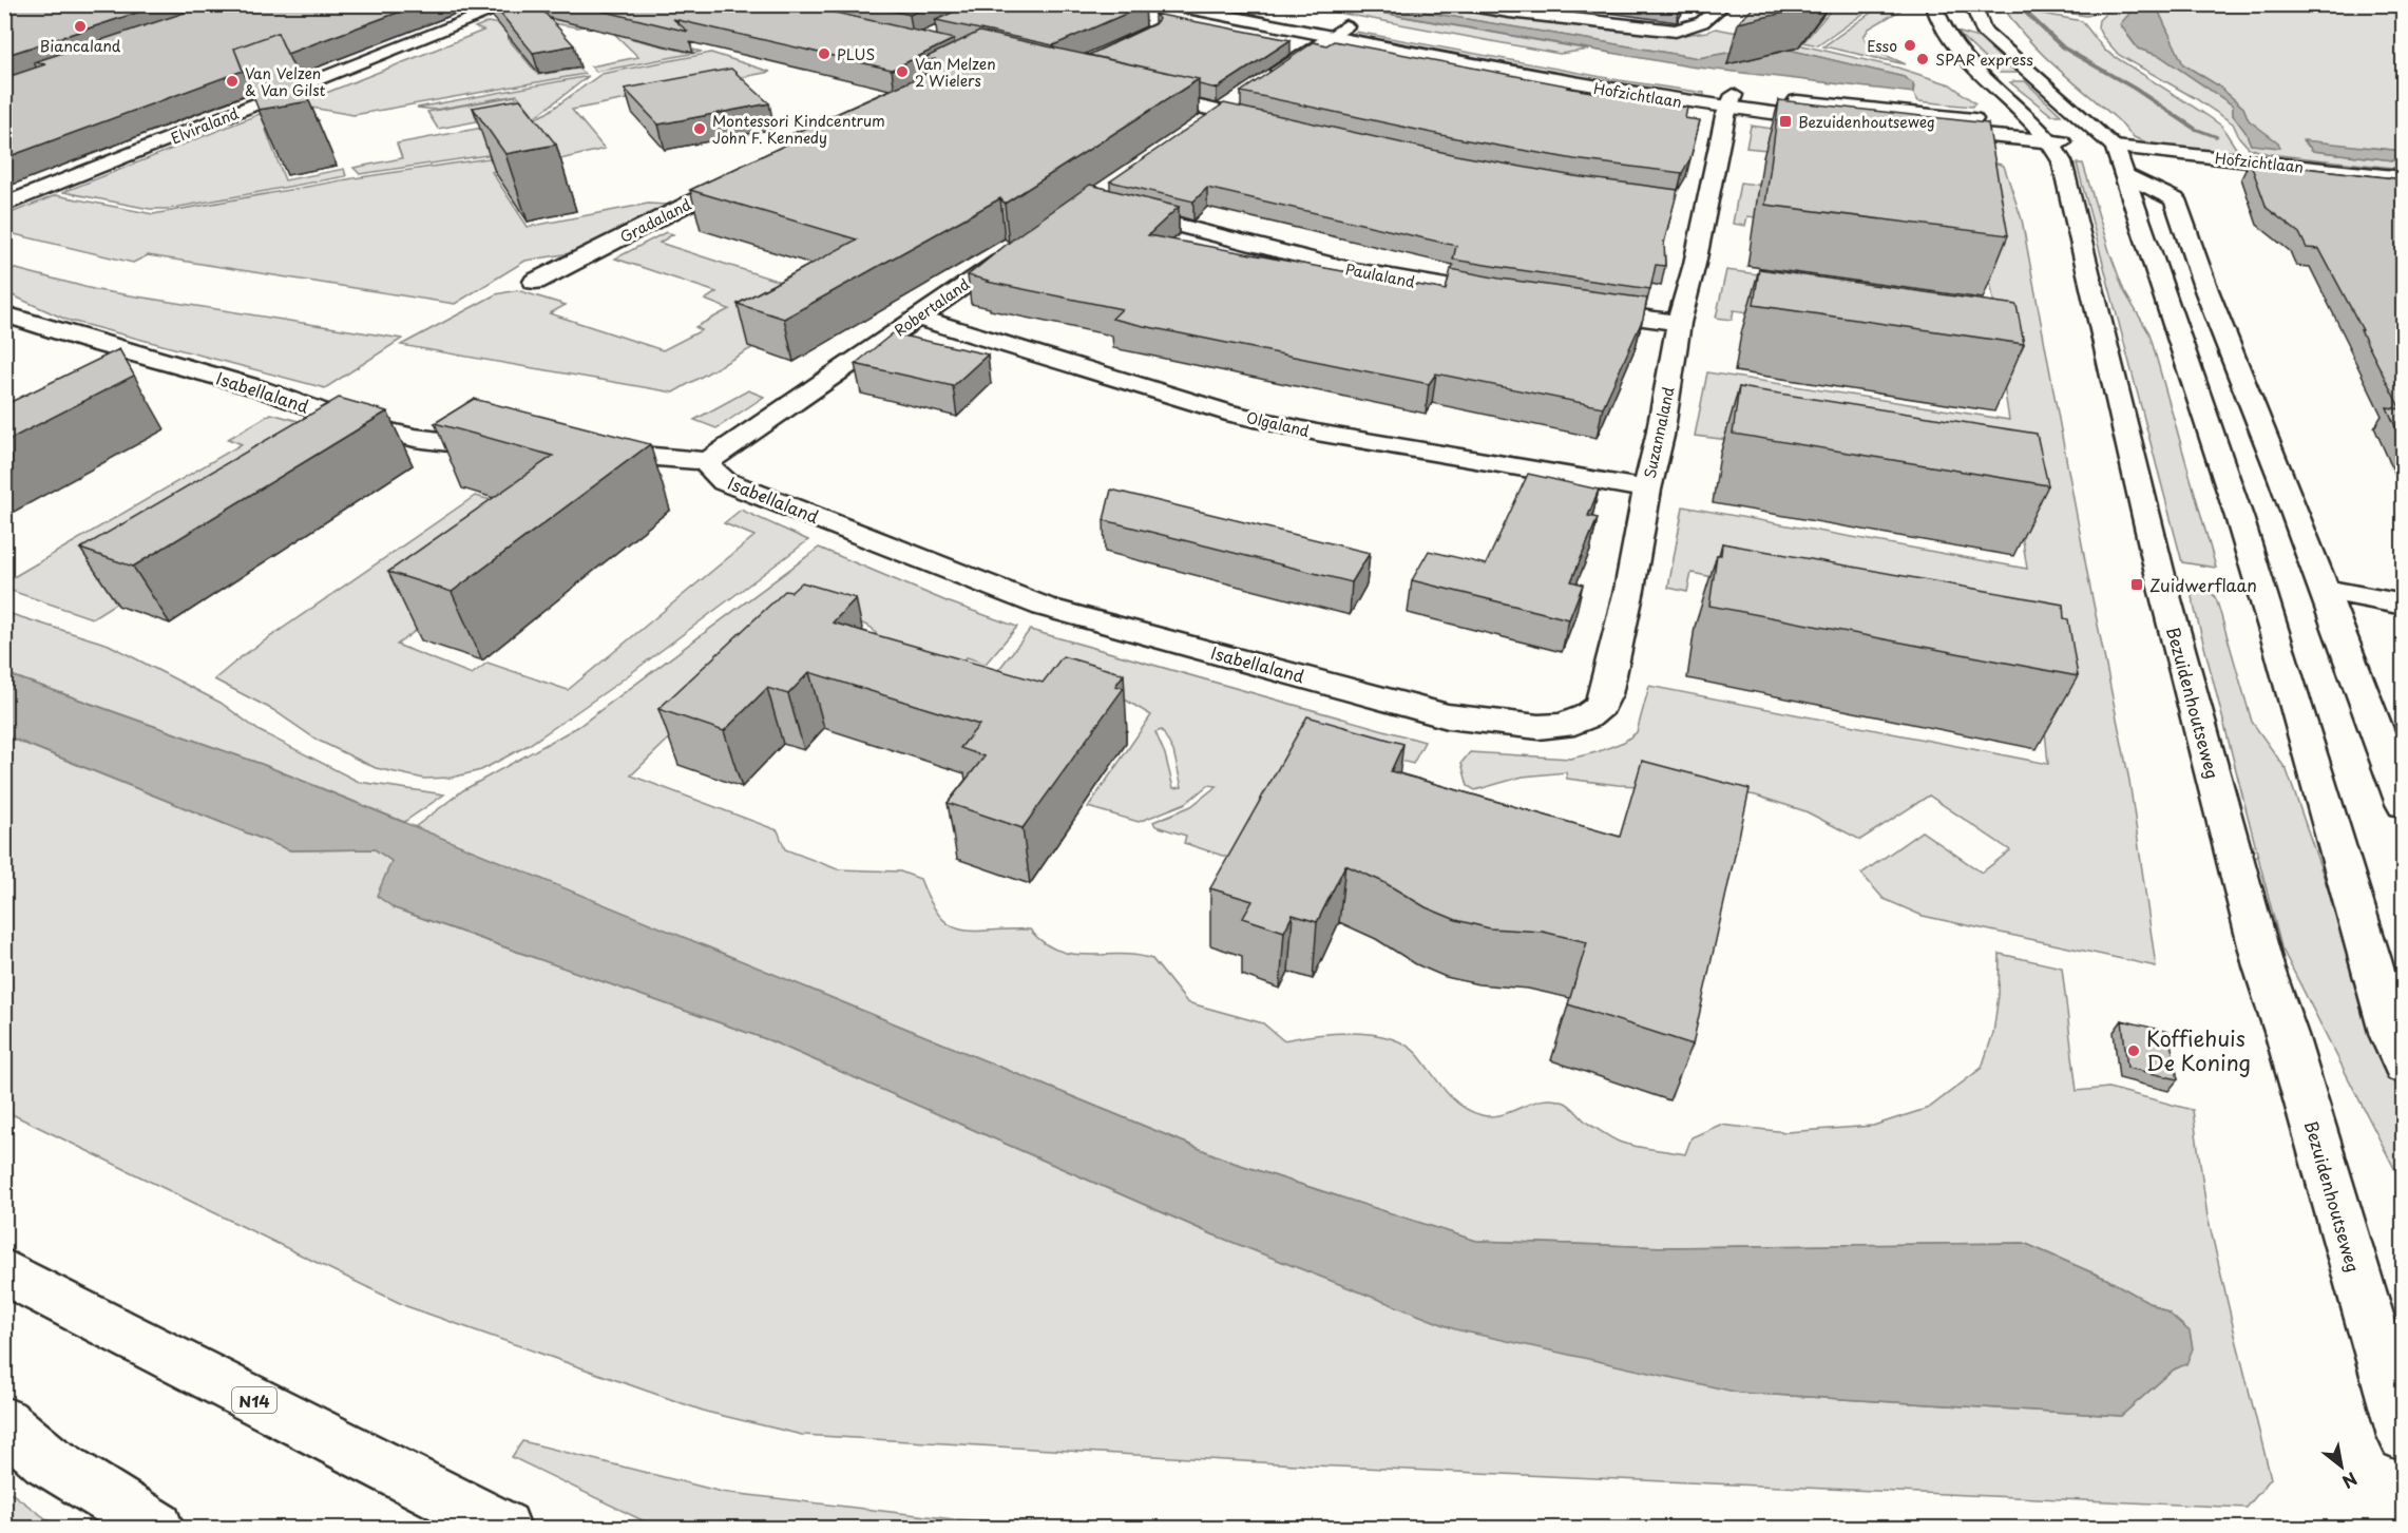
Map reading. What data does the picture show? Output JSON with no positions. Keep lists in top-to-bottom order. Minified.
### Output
{"streets":{"street":["Hofzichtlaan","Elviraland","Gradaland","Paulaland","Robertaland","Isabellaland","Olgaland","Suzannaland","Bezuidenhoutseweg","N14"]},"crossings":[["Hofzichtlaan","Suzannaland"],["Hofzichtlaan","Bezuidenhoutseweg"],["Robertaland","Isabellaland"],["Robertaland","Olgaland"],["Isabellaland","Suzannaland"],["Olgaland","Suzannaland"]],"places":{"other":["Biancaland","Esso","PLUS","SPAR express","Van Melzen 2 Wielers","Van Velzen & Van Gilst","Montessori Kindcentrum John F. Kennedy","Koffiehuis De Koning"],"transit":["Bezuidenhoutseweg","Zuidwerflaan"]},"north":"bottom right"}
